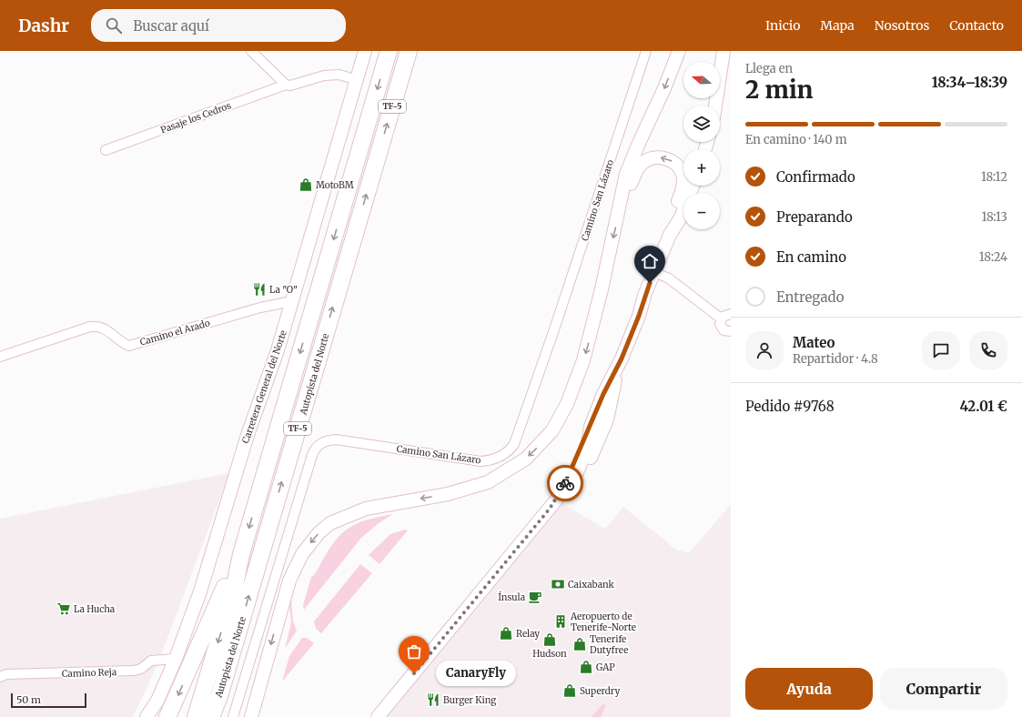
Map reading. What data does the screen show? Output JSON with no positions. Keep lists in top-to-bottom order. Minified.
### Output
{"streets":{"highway":["TF-5","Autopista del Norte"],"main road":["Carretera General del Norte"],"street":["Pasaje los Cedros","Camino San Lázaro","Camino el Arado","Camino Reja"]},"crossings":[["Pasaje los Cedros","Carretera General del Norte"],["Camino el Arado","Carretera General del Norte"],["Carretera General del Norte","Camino Reja"]],"places":{"shop":["MotoBM","Relay","Hudson","Tenerife Dutyfree","GAP","Superdry"],"restaurant":["La \"O\"","Burger King"],"bank":["Caixabank"],"cafe":["Ínsula"],"supermarket":["La Hucha"],"building":["Aeropuerto de Tenerife-Norte"],"other":["CanaryFly"]},"scale_bar":"50 m","north":"left","page":{"header":"Dashr","search":"Buscar aquí","nav":["Inicio","Mapa","Nosotros","Contacto"],"heading":["2 min","Llega en","18:34–18:39"],"panel":["Mateo","Repartidor · 4.8","Pedido #9768","42.01 €"],"map_buttons":["+","−"],"bar":"En camino · 140 m","list":[["Confirmado","18:12"],["Preparando","18:13"],["En camino","18:24"],"Entregado"],"bubble":"CanaryFly","buttons":["Ayuda","Compartir"],"scale":"50 m"}}
